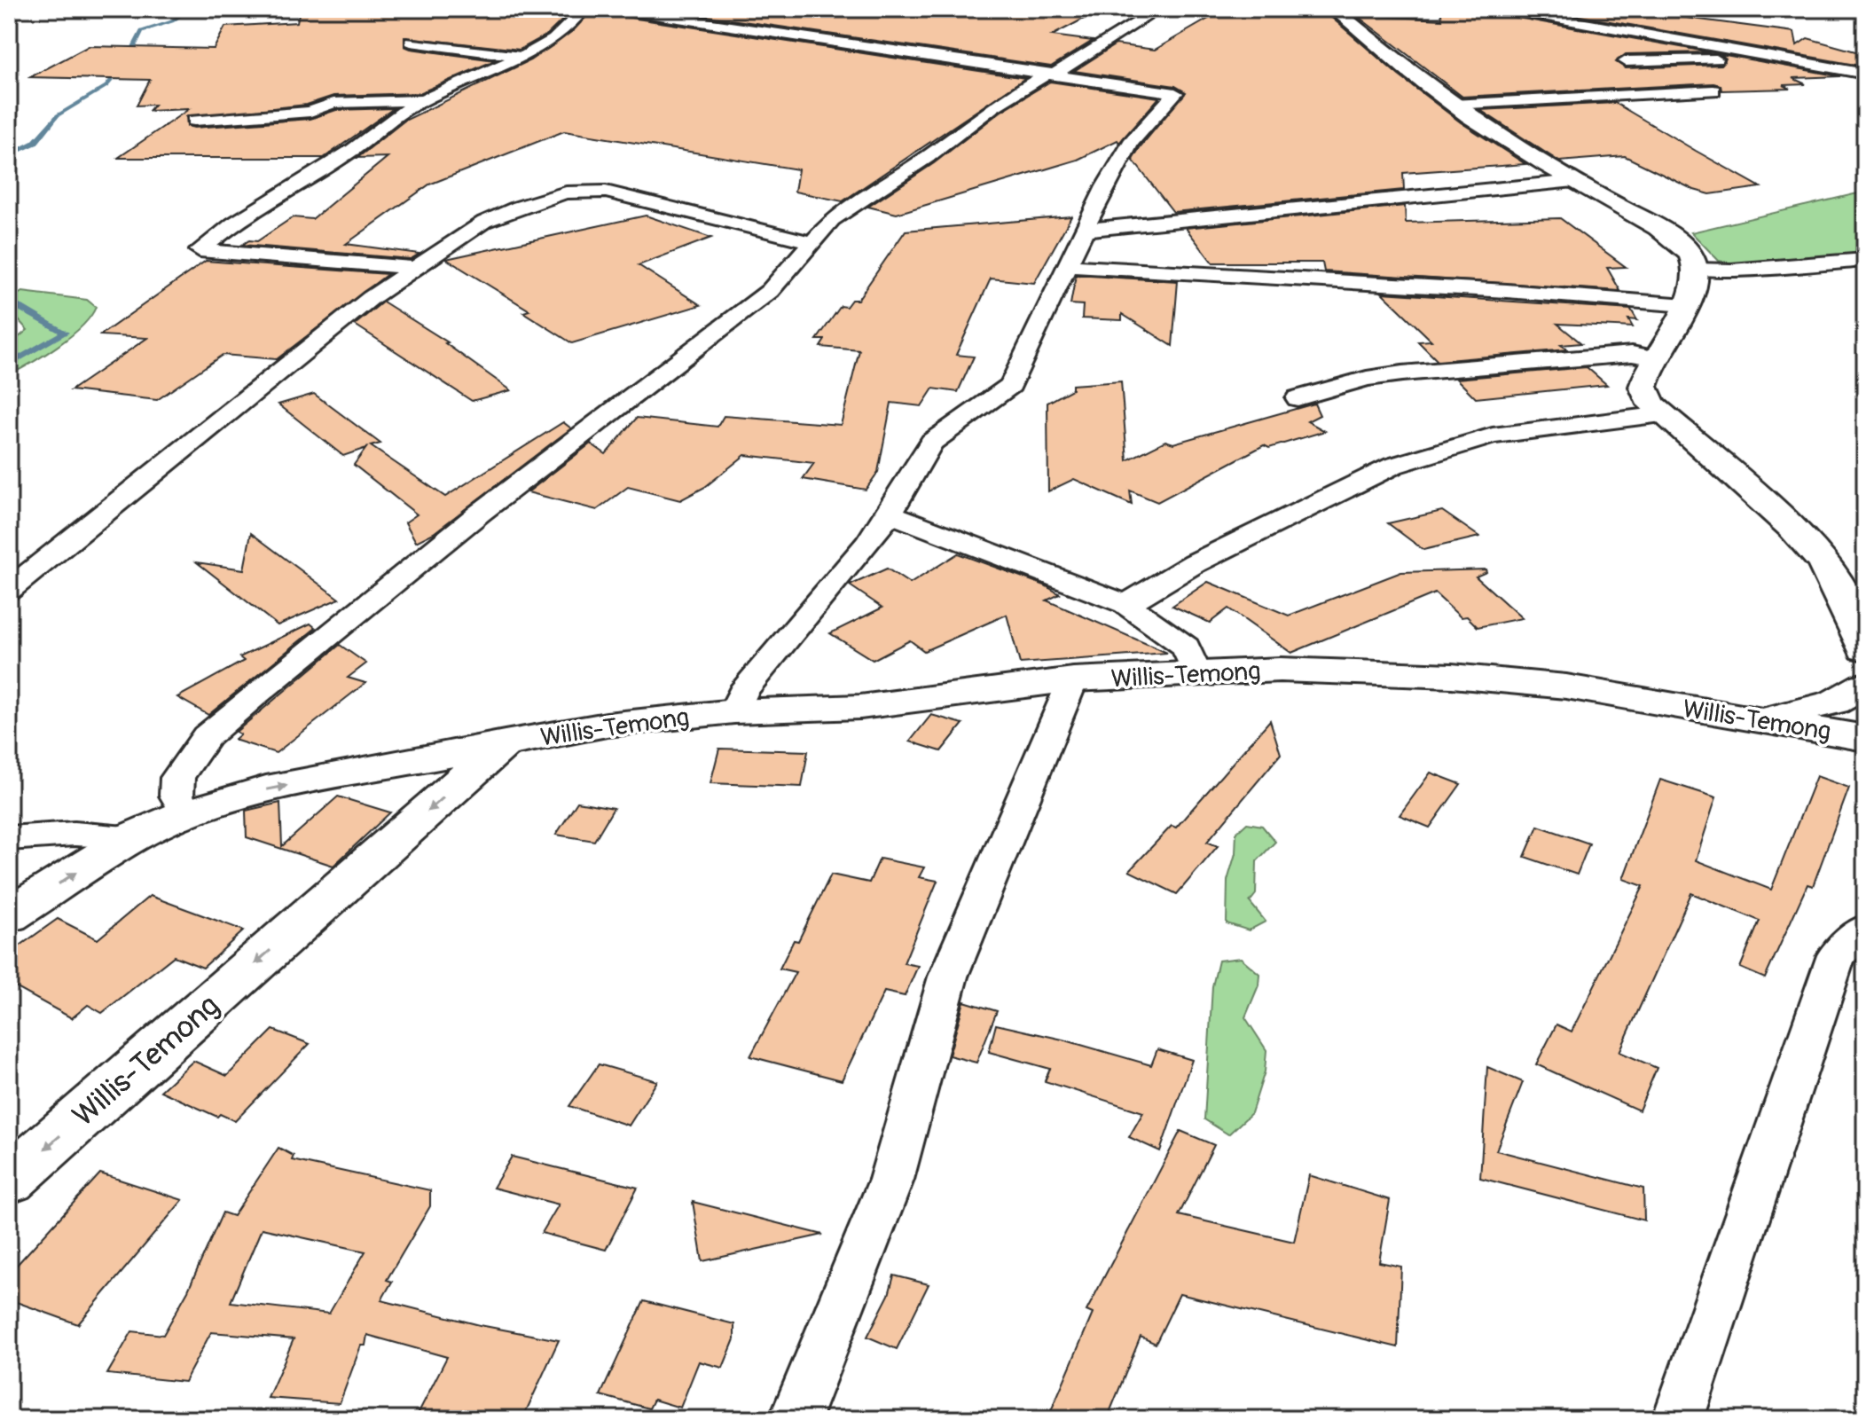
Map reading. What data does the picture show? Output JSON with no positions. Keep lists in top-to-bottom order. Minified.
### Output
{"streets":{"main road":["Willis-Temong"]}}
